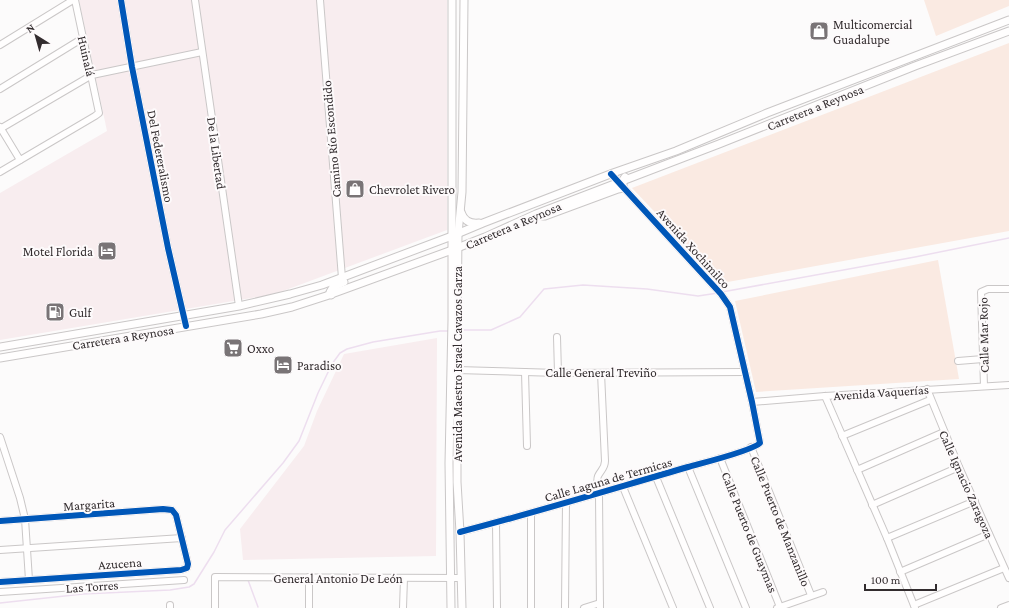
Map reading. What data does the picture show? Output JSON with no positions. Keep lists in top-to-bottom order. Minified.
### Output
{"streets":{"main road":["Carretera a Reynosa","Avenida Maestro Israel Cavazos Garza"],"street":["Huinalá","Camino Río Escondido","De la Libertad","Del Federeralismo","Avenida Xochimilco","Calle Mar Rojo","Calle General Treviño","Avenida Vaquerías","Calle Laguna de Termicas","Calle Ignacio Zaragoza","Margarita","Calle Puerto de Manzanillo","Calle Puerto de Guaymas","Azucena","General Antonio De León","Las Torres"]},"crossings":[["Carretera a Reynosa","Camino Río Escondido"],["Carretera a Reynosa","De la Libertad"],["Carretera a Reynosa","Del Federeralismo"],["Carretera a Reynosa","Avenida Xochimilco"],["Carretera a Reynosa","Avenida Maestro Israel Cavazos Garza"],["Avenida Xochimilco","Calle General Treviño"],["Avenida Xochimilco","Avenida Vaquerías"],["Avenida Xochimilco","Calle Laguna de Termicas"],["Calle Mar Rojo","Avenida Vaquerías"],["Avenida Maestro Israel Cavazos Garza","Calle General Treviño"],["Avenida Maestro Israel Cavazos Garza","Calle Laguna de Termicas"],["Avenida Maestro Israel Cavazos Garza","General Antonio De León"],["Avenida Vaquerías","Calle Ignacio Zaragoza"],["Calle Laguna de Termicas","Calle Puerto de Manzanillo"],["Calle Laguna de Termicas","Calle Puerto de Guaymas"],["Margarita","Azucena"]],"places":{"shop":["Multicomercial Guadalupe","Chevrolet Rivero"],"hotel":["Motel Florida","Paradiso"],"fuel station":["Gulf"],"supermarket":["Oxxo"]},"scale_bar":"100 m","north":"top left"}
